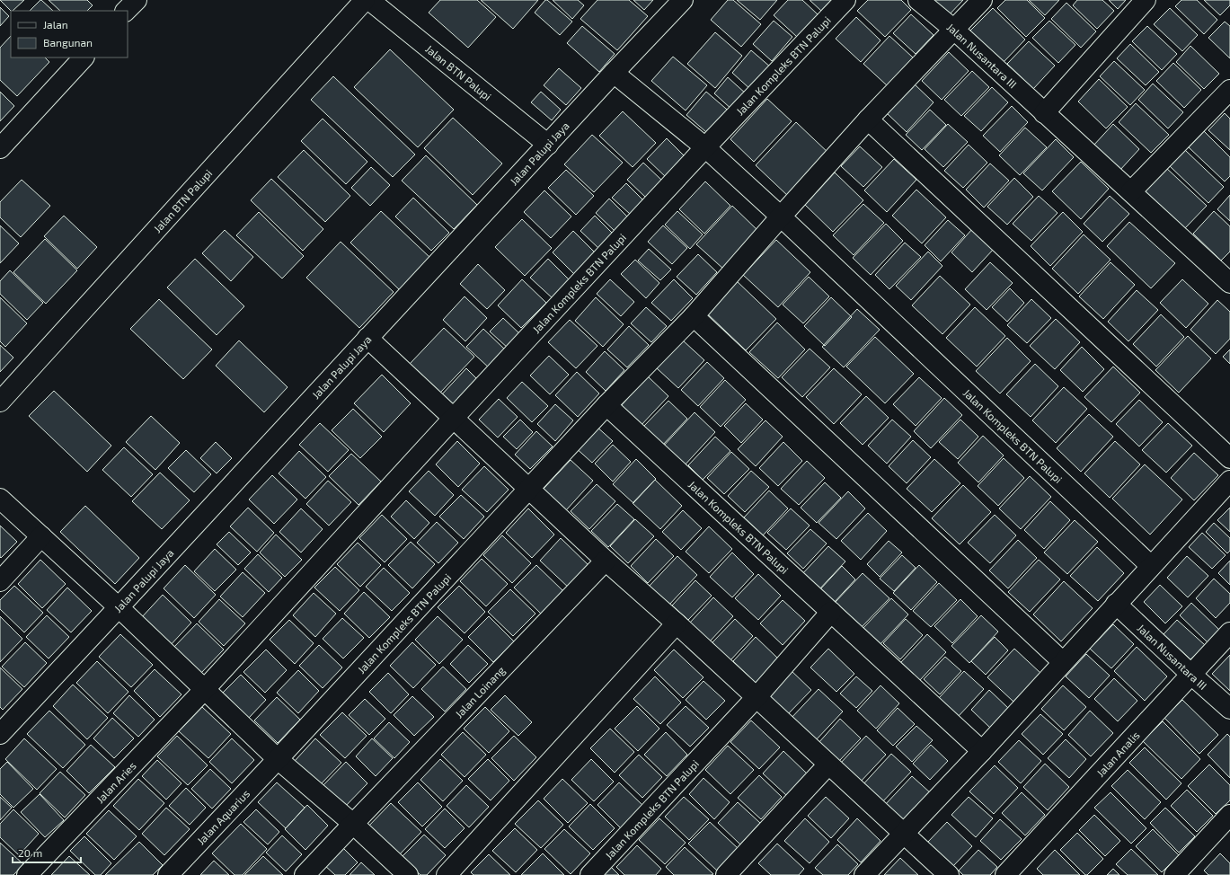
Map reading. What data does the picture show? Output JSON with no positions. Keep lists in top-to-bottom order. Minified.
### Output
{"streets":{"street":["Jalan Nusantara III","Jalan Kompleks BTN Palupi","Jalan BTN Palupi","Jalan Palupi Jaya","Jalan Loinang","Jalan Analis","Jalan Aries","Jalan Aquarius"]},"crossings":[["Jalan Nusantara III","Jalan Kompleks BTN Palupi"],["Jalan Nusantara III","Jalan Analis"],["Jalan Kompleks BTN Palupi","Jalan Palupi Jaya"],["Jalan Kompleks BTN Palupi","Jalan Aries"],["Jalan Kompleks BTN Palupi","Jalan Aquarius"],["Jalan BTN Palupi","Jalan Palupi Jaya"]],"legend":["Jalan","Bangunan"],"scale_bar":"20 m"}
